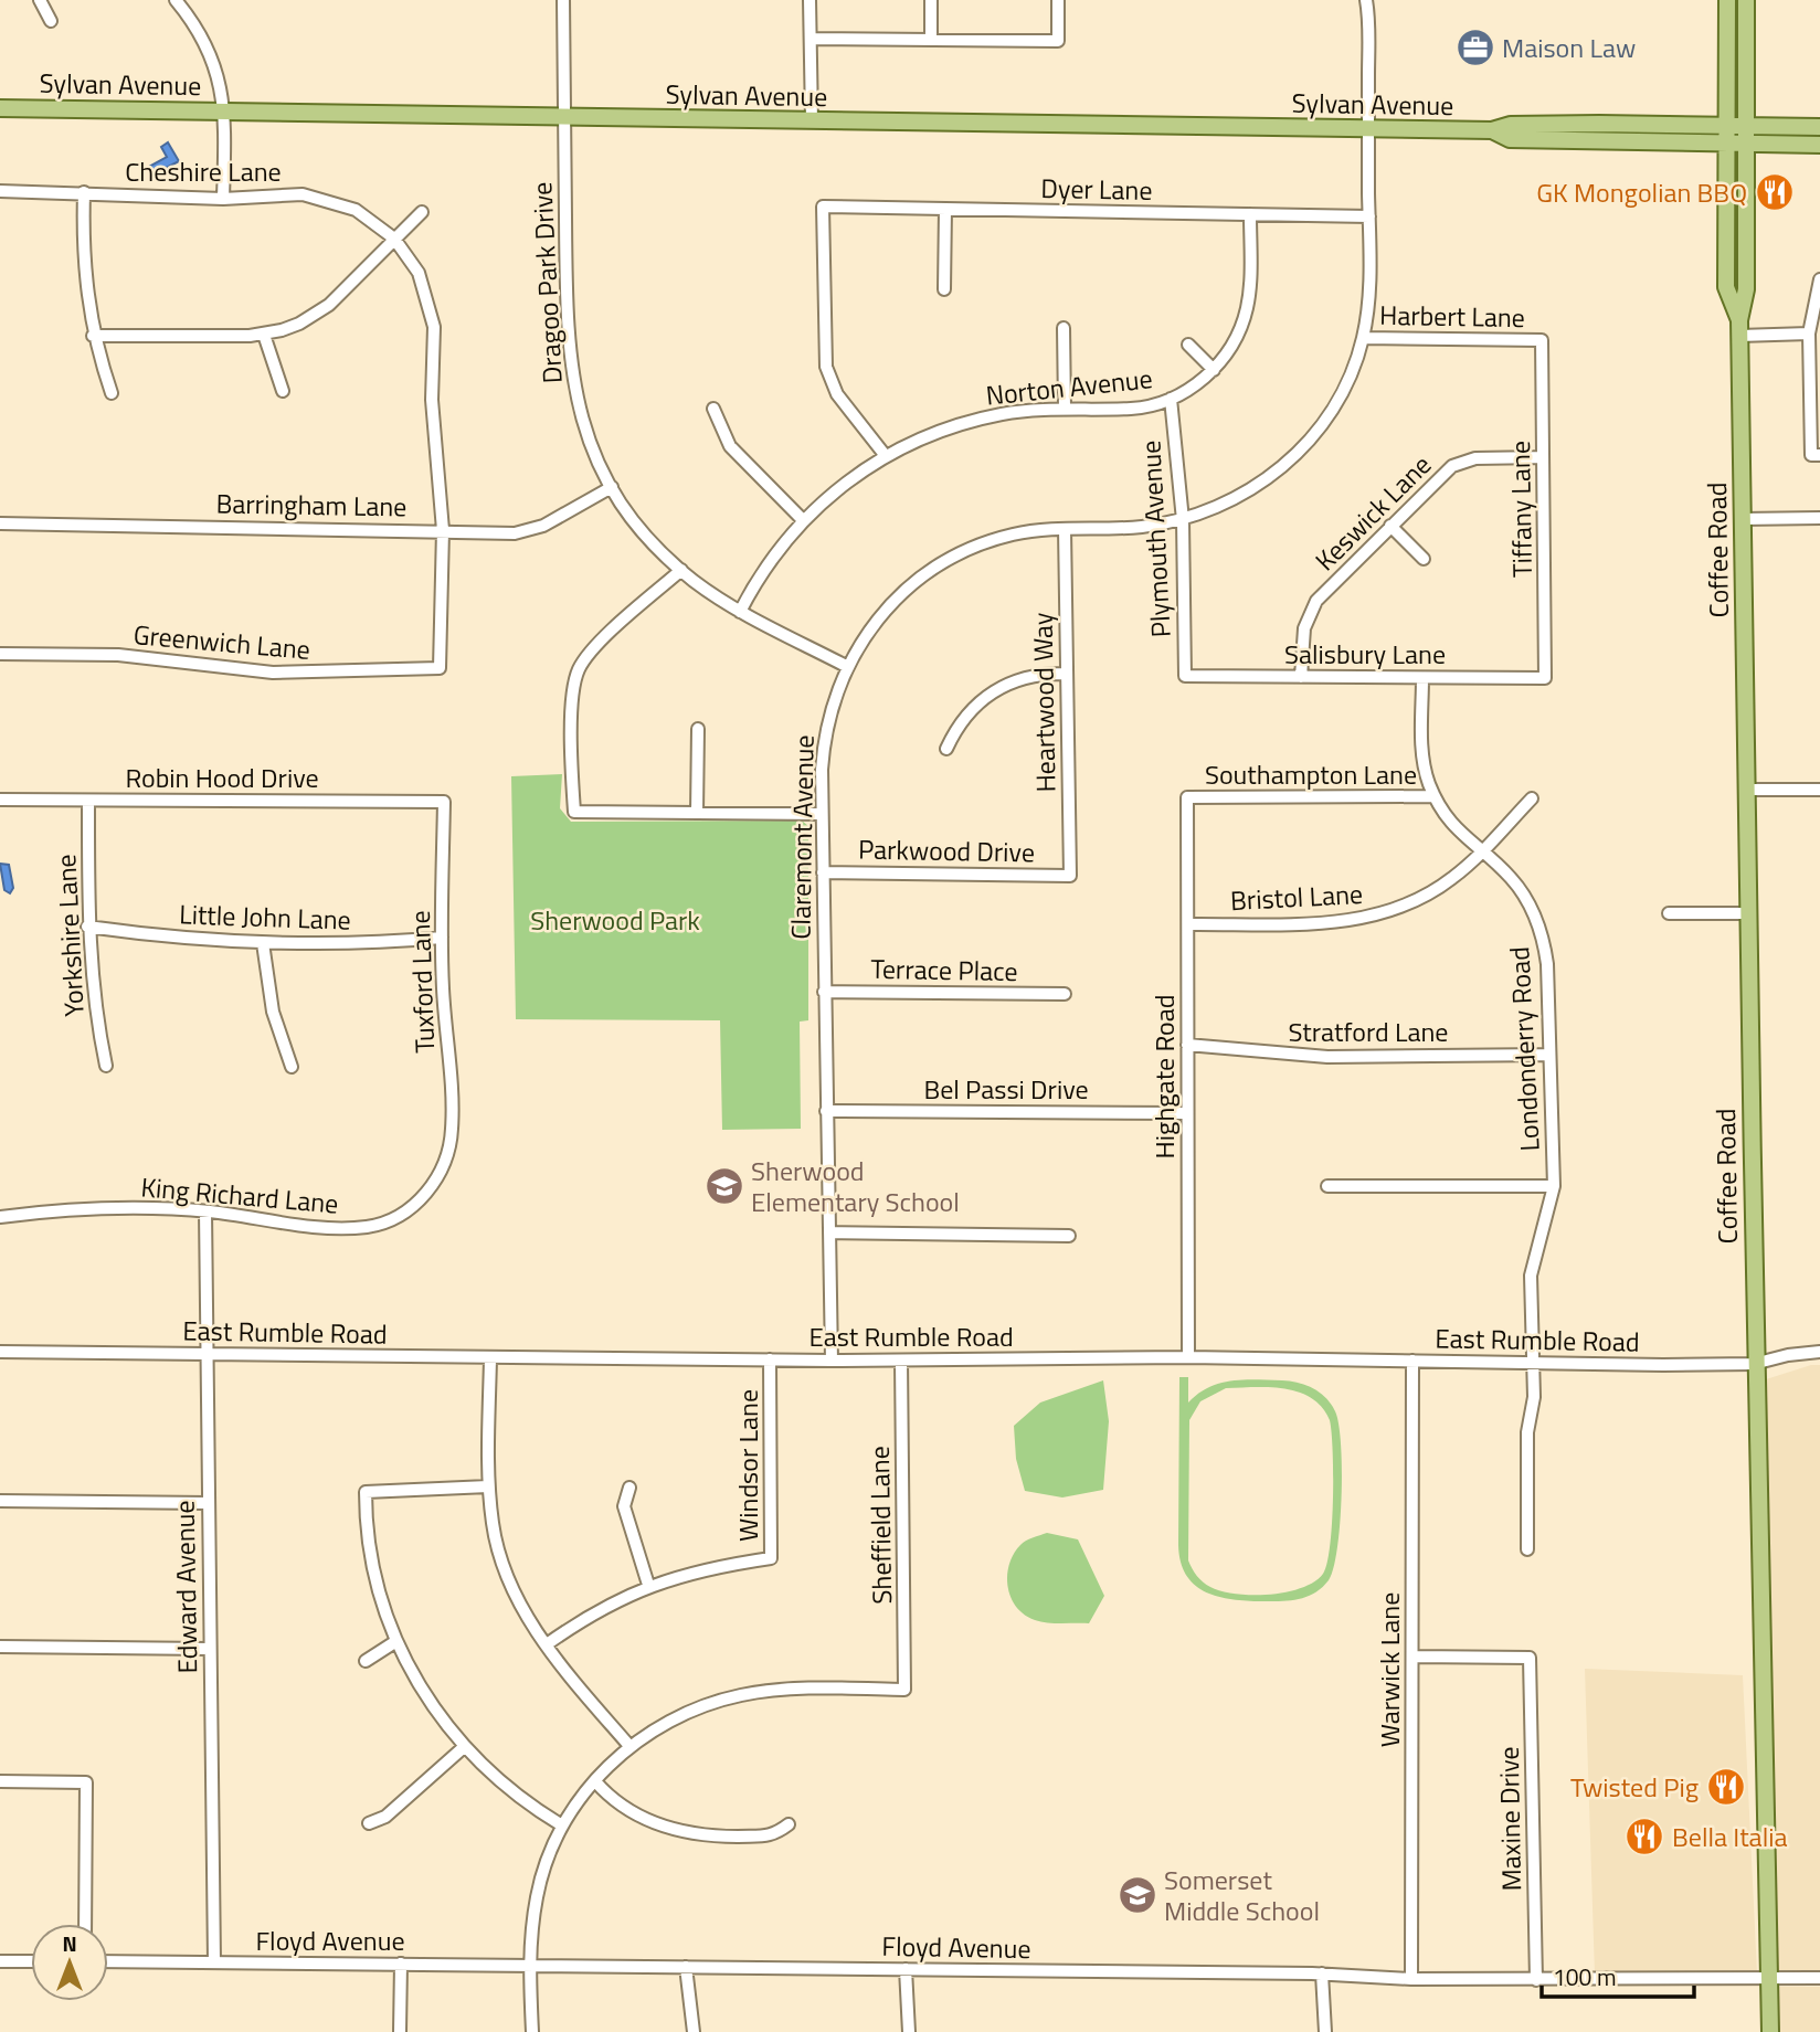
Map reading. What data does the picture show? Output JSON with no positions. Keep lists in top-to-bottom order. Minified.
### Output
{"streets":{"main road":["Sylvan Avenue","Coffee Road"],"street":["Cheshire Lane","Dyer Lane","Dragoo Park Drive","Harbert Lane","Norton Avenue","Barringham Lane","Tiffany Lane","Keswick Lane","Plymouth Avenue","Greenwich Lane","Salisbury Lane","Heartwood Way","Southampton Lane","Robin Hood Drive","Claremont Avenue","Parkwood Drive","Bristol Lane","Little John Lane","Yorkshire Lane","Terrace Place","Tuxford Lane","Stratford Lane","Londonderry Road","Highgate Road","Bel Passi Drive","King Richard Lane","East Rumble Road","Windsor Lane","Sheffield Lane","Edward Avenue","Warwick Lane","Maxine Drive","Floyd Avenue"]},"crossings":[["Sylvan Avenue","Dragoo Park Drive"],["Sylvan Avenue","Coffee Road"],["Sylvan Avenue","Claremont Avenue"],["Cheshire Lane","Barringham Lane"],["Cheshire Lane","Greenwich Lane"],["Dyer Lane","Norton Avenue"],["Dyer Lane","Claremont Avenue"],["Dragoo Park Drive","Norton Avenue"],["Dragoo Park Drive","Barringham Lane"],["Dragoo Park Drive","Claremont Avenue"],["Harbert Lane","Tiffany Lane"],["Harbert Lane","Claremont Avenue"],["Norton Avenue","Plymouth Avenue"],["Tiffany Lane","Keswick Lane"],["Tiffany Lane","Salisbury Lane"],["Keswick Lane","Salisbury Lane"],["Plymouth Avenue","Salisbury Lane"],["Plymouth Avenue","Claremont Avenue"],["Coffee Road","East Rumble Road"],["Coffee Road","Floyd Avenue"],["Salisbury Lane","Londonderry Road"],["Heartwood Way","Claremont Avenue"],["Heartwood Way","Parkwood Drive"],["Southampton Lane","Londonderry Road"],["Southampton Lane","Highgate Road"],["Robin Hood Drive","Yorkshire Lane"],["Robin Hood Drive","Tuxford Lane"],["Claremont Avenue","Parkwood Drive"],["Claremont Avenue","Terrace Place"],["Claremont Avenue","Bel Passi Drive"],["Claremont Avenue","East Rumble Road"],["Bristol Lane","Londonderry Road"],["Bristol Lane","Highgate Road"],["Little John Lane","Yorkshire Lane"],["Little John Lane","Tuxford Lane"],["Tuxford Lane","King Richard Lane"],["Stratford Lane","Londonderry Road"],["Stratford Lane","Highgate Road"],["Londonderry Road","East Rumble Road"],["Highgate Road","Bel Passi Drive"],["Highgate Road","East Rumble Road"],["King Richard Lane","Edward Avenue"],["East Rumble Road","Windsor Lane"],["East Rumble Road","Sheffield Lane"],["East Rumble Road","Edward Avenue"],["East Rumble Road","Warwick Lane"],["Edward Avenue","Floyd Avenue"],["Warwick Lane","Maxine Drive"],["Warwick Lane","Floyd Avenue"],["Maxine Drive","Floyd Avenue"]],"parks":["Sherwood Park"],"places":{"office":["Maison Law"],"restaurant":["GK Mongolian BBQ","Twisted Pig","Bella Italia"],"school or university":["Sherwood Elementary School","Somerset Middle School"]},"scale_bar":"100 m","north":"top"}
